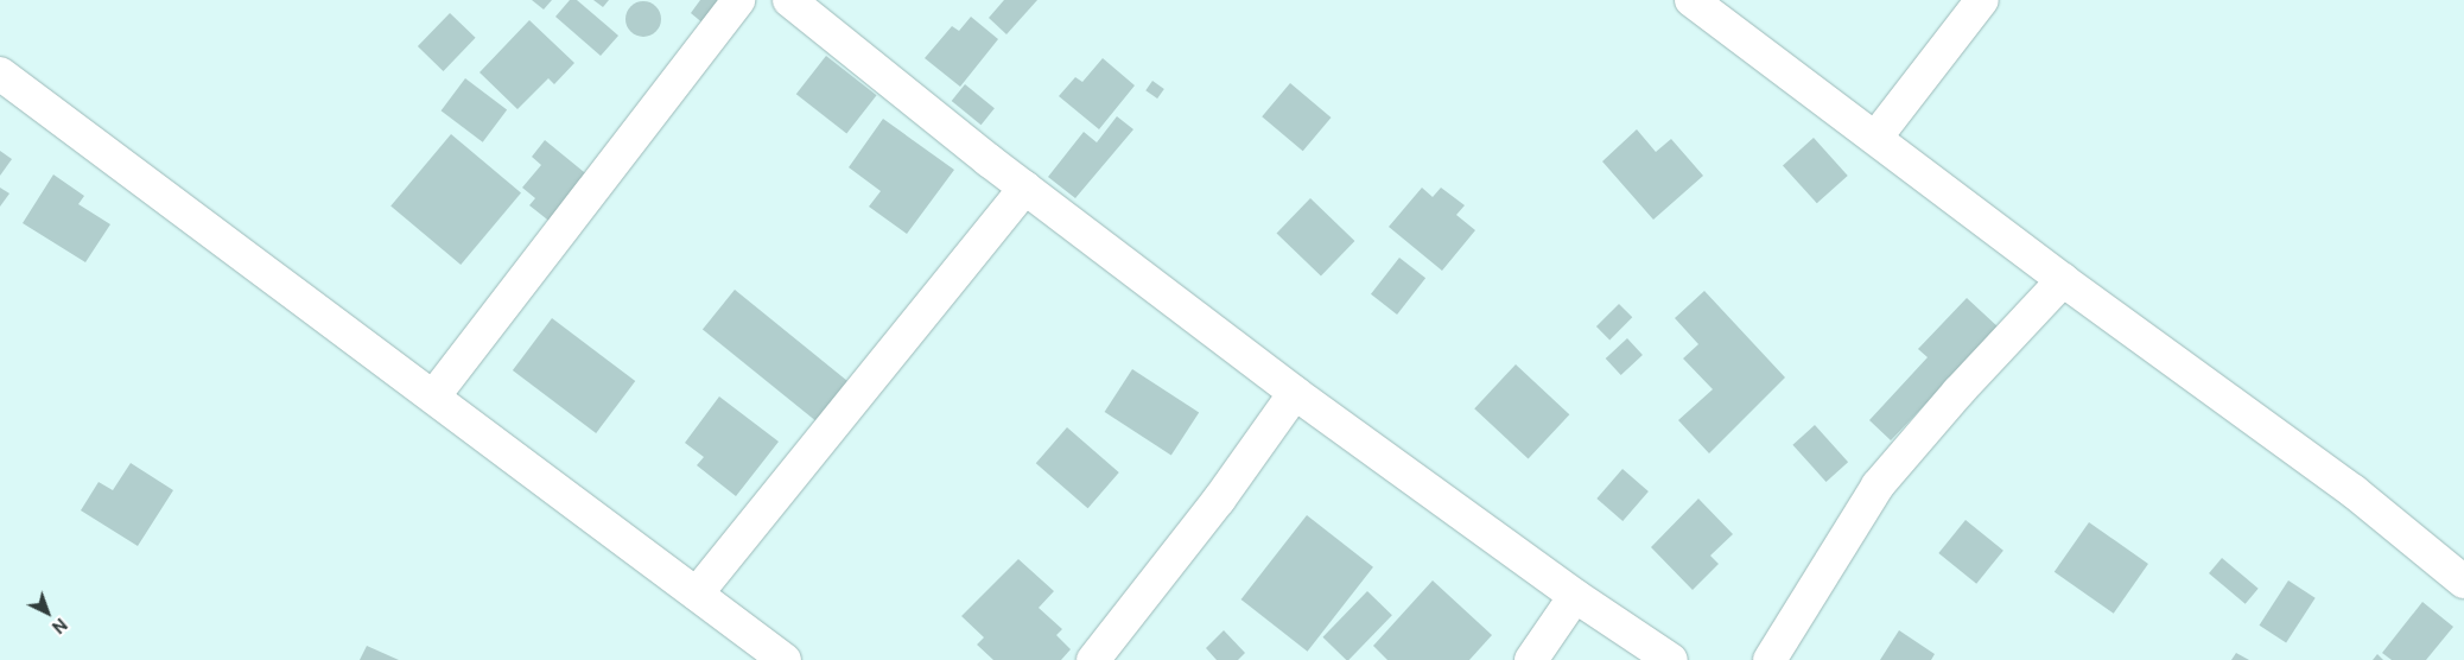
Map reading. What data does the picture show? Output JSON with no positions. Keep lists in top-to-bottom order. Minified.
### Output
{"north":"bottom right"}
